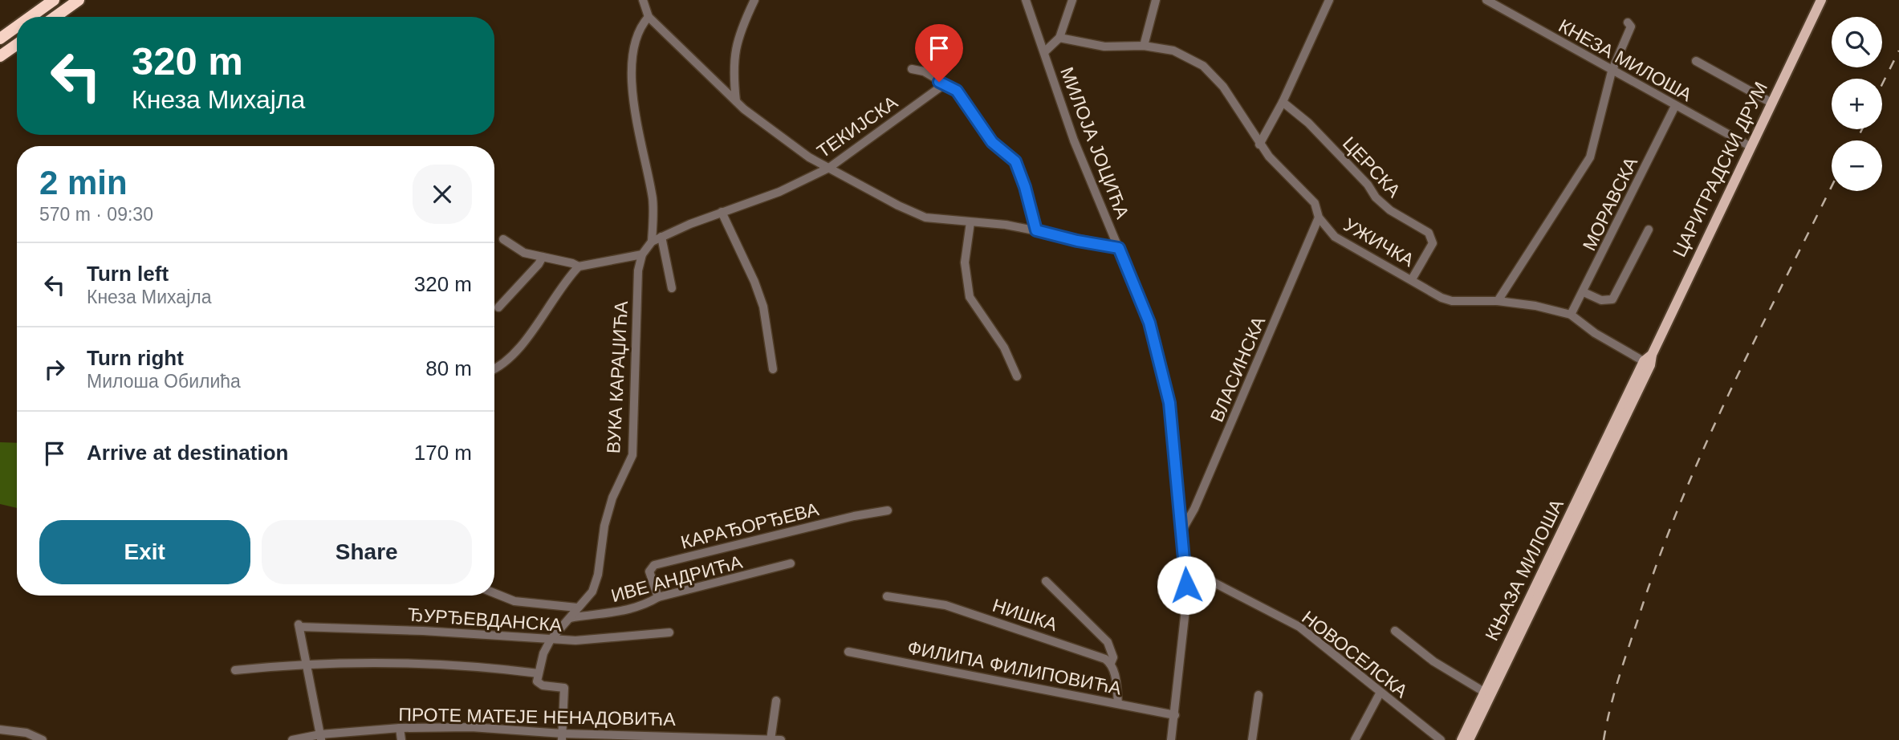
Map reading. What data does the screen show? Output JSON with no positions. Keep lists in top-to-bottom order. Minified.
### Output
{"streets":{"main road":["ЦАРИГРАДСКИ ДРУМ","КЊАЗА МИЛОША"],"street":["КНЕЗА МИЛОША","ТЕКИЈСКА","МИЛОЈА ЈОЦИЋА","ЦЕРСКА","МОРАВСКА","УЖИЧКА","ВЛАСИНСКА","ВУКА КАРАЏИЋА","КАРАЂОРЂЕВА","ИВЕ АНДРИЋА","НИШКА","ЂУРЂЕВДАНСКА","НОВОСЕЛСКА","ФИЛИПА ФИЛИПОВИЋА","ПРОТЕ МАТЕЈЕ НЕНАДОВИЋА"]},"crossings":[["КНЕЗА МИЛОША","ЦАРИГРАДСКИ ДРУМ"],["КНЕЗА МИЛОША","МОРАВСКА"],["МИЛОЈА ЈОЦИЋА","ВЛАСИНСКА"],["МИЛОЈА ЈОЦИЋА","НОВОСЕЛСКА"],["МИЛОЈА ЈОЦИЋА","ФИЛИПА ФИЛИПОВИЋА"],["ЦЕРСКА","УЖИЧКА"],["ЦАРИГРАДСКИ ДРУМ","УЖИЧКА"],["ЦАРИГРАДСКИ ДРУМ","КЊАЗА МИЛОША"],["МОРАВСКА","УЖИЧКА"],["УЖИЧКА","ВЛАСИНСКА"],["ВУКА КАРАЏИЋА","ИВЕ АНДРИЋА"],["ВУКА КАРАЏИЋА","ЂУРЂЕВДАНСКА"],["КАРАЂОРЂЕВА","ИВЕ АНДРИЋА"]],"page":{"map_buttons":["+","−"],"turn":["320 m","Кнеза Михајла"],"heading":["2 min","570 m · 09:30"],"list":[{"name":"Turn left","note":"Кнеза Михајла","value":"320 m"},{"name":"Turn right","note":"Милоша Обилића","value":"80 m"},{"name":"Arrive at destination","value":"170 m"}],"buttons":["Exit","Share"]}}
